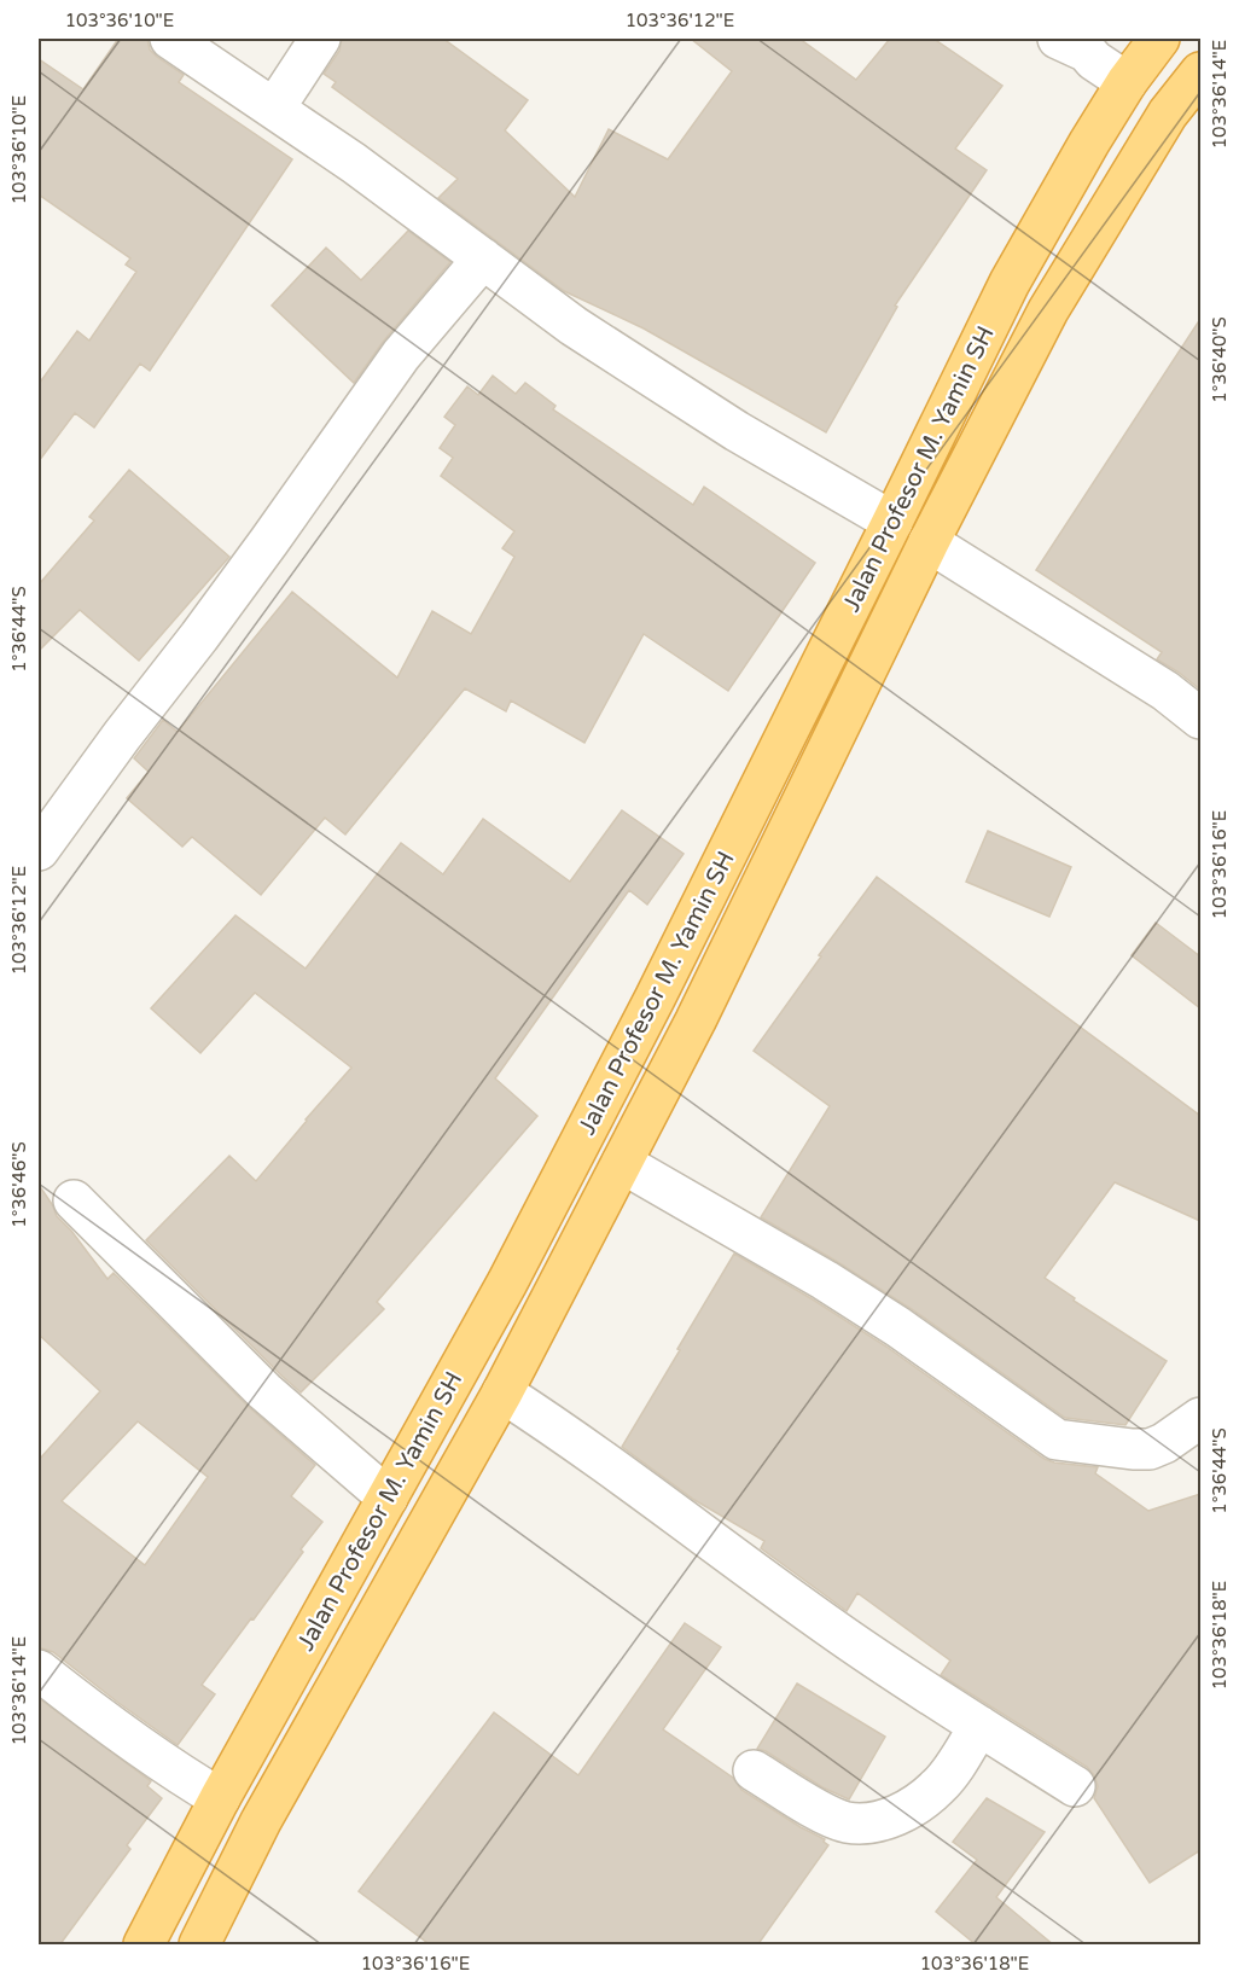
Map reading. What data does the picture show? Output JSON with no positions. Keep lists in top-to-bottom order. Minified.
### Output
{"streets":{"highway":["Jalan Profesor M. Yamin SH"]},"coordinates":["103°36'10\"E","103°36'12\"E","103°36'14\"E","1°36'40\"S","1°36'44\"S","103°36'16\"E","1°36'46\"S","103°36'18\"E"]}
